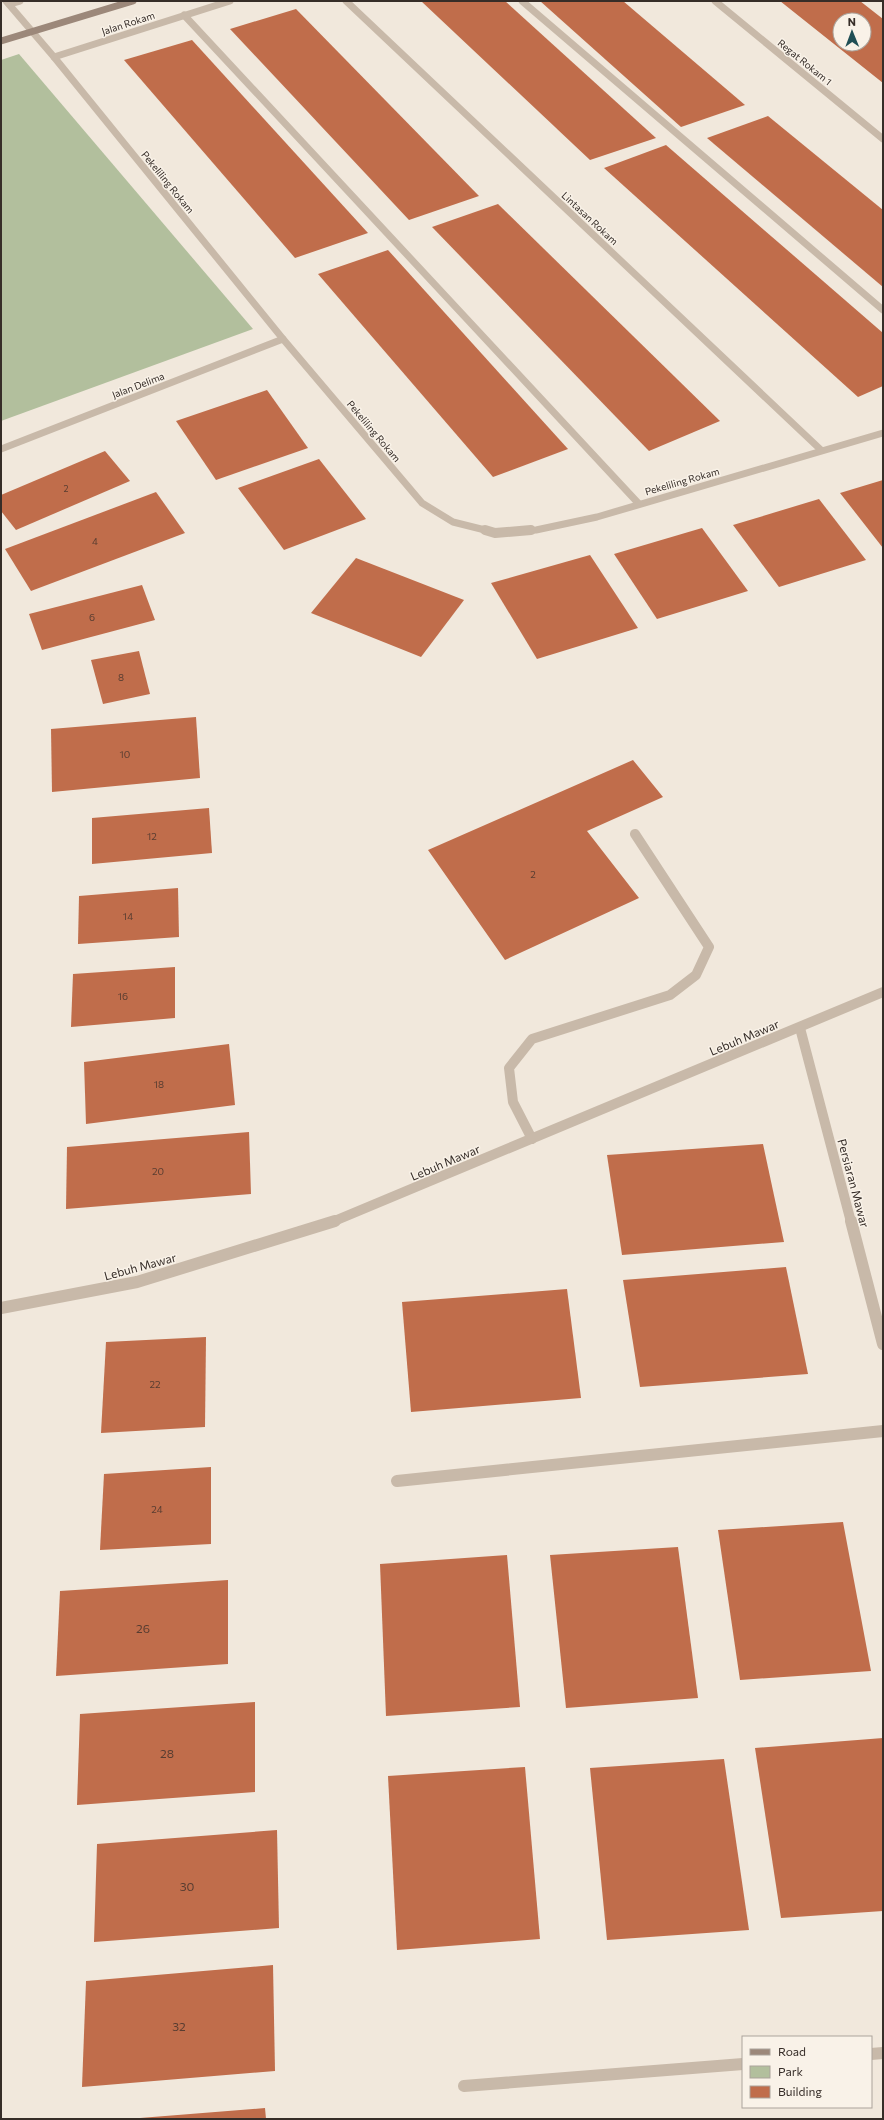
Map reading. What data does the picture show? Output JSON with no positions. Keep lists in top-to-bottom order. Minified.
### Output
{"streets":{"main road":["Jalan Rokam"],"street":["Regat Rokam 1","Pekeliling Rokam","Lintasan Rokam","Jalan Delima","Lebuh Mawar","Persiaran Mawar"]},"crossings":[["Jalan Rokam","Pekeliling Rokam"],["Pekeliling Rokam","Lintasan Rokam"],["Pekeliling Rokam","Jalan Delima"],["Lebuh Mawar","Persiaran Mawar"]],"house_numbers":["2","4","6","8","10","12","2","14","16","18","20","22","24","26","28","30","32"],"legend":["Road","Park","Building"],"north":"top"}
